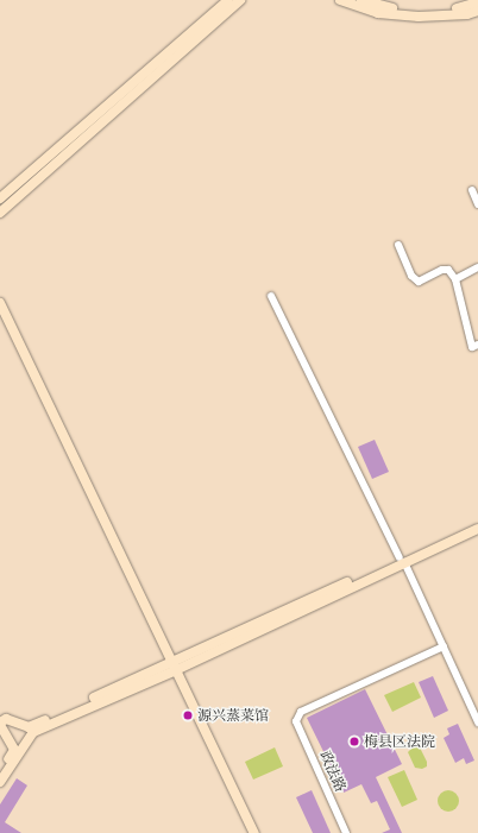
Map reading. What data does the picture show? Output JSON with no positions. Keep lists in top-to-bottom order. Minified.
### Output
{"streets":{"street":["政法路"]},"places":["源兴蒸菜馆","梅县区法院"]}
